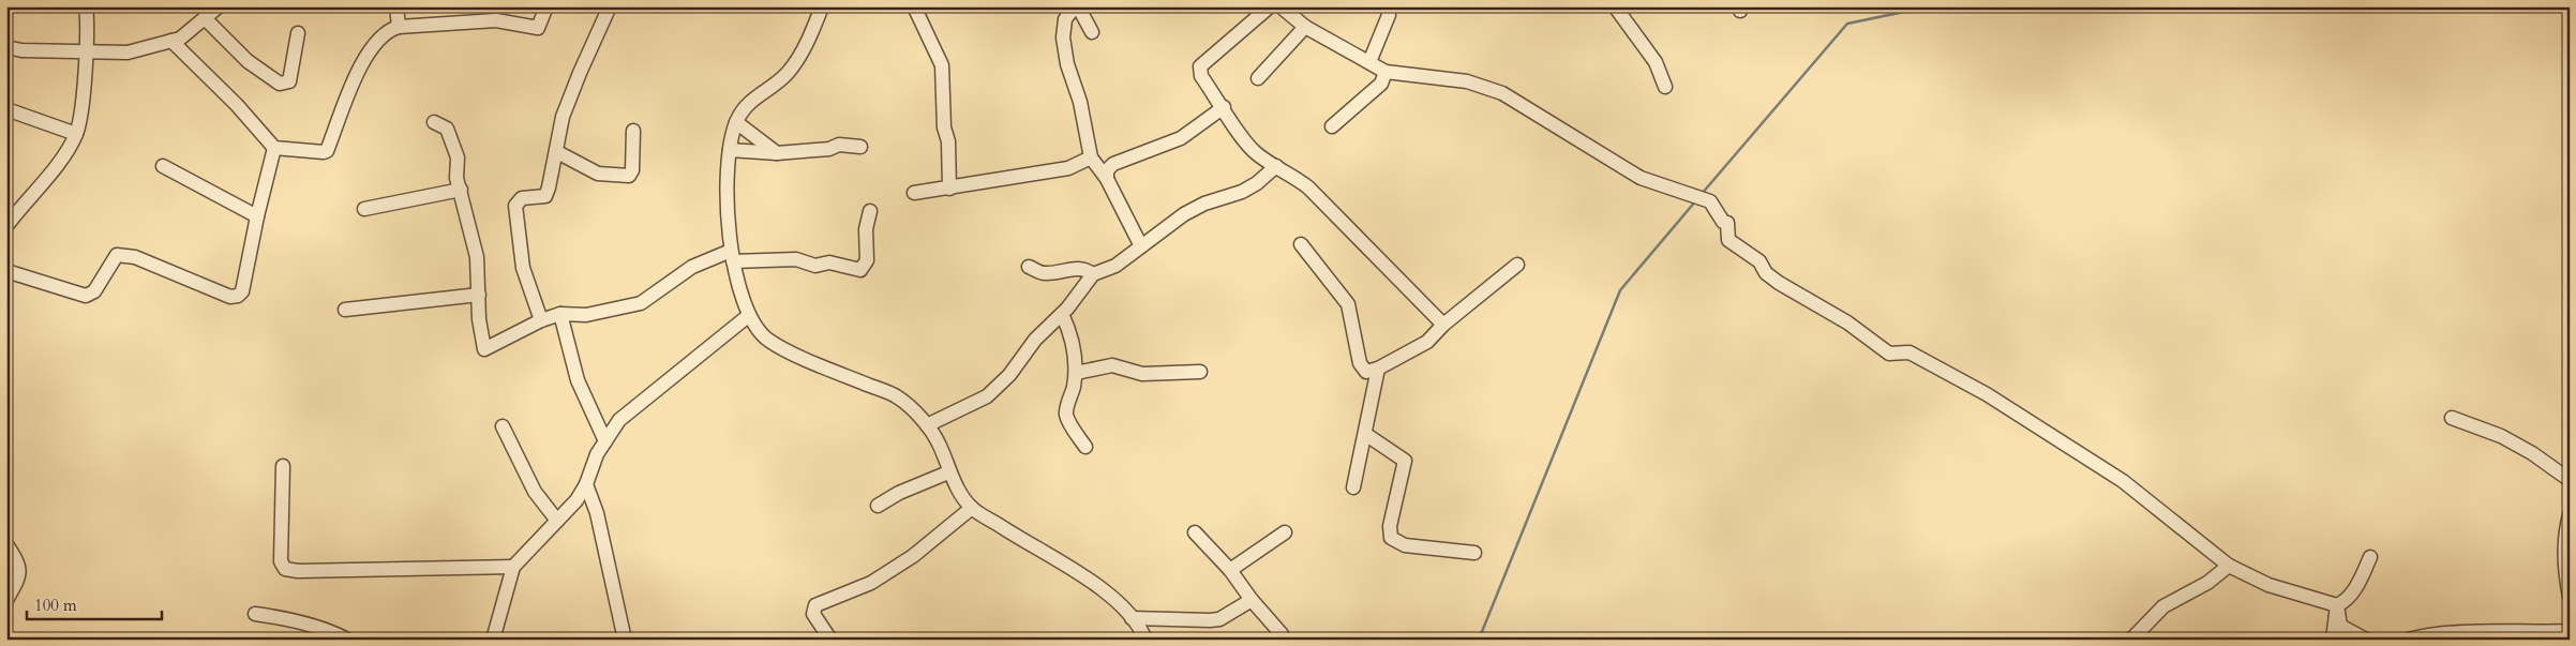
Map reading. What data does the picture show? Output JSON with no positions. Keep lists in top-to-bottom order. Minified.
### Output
{"scale_bar":"100 m"}
